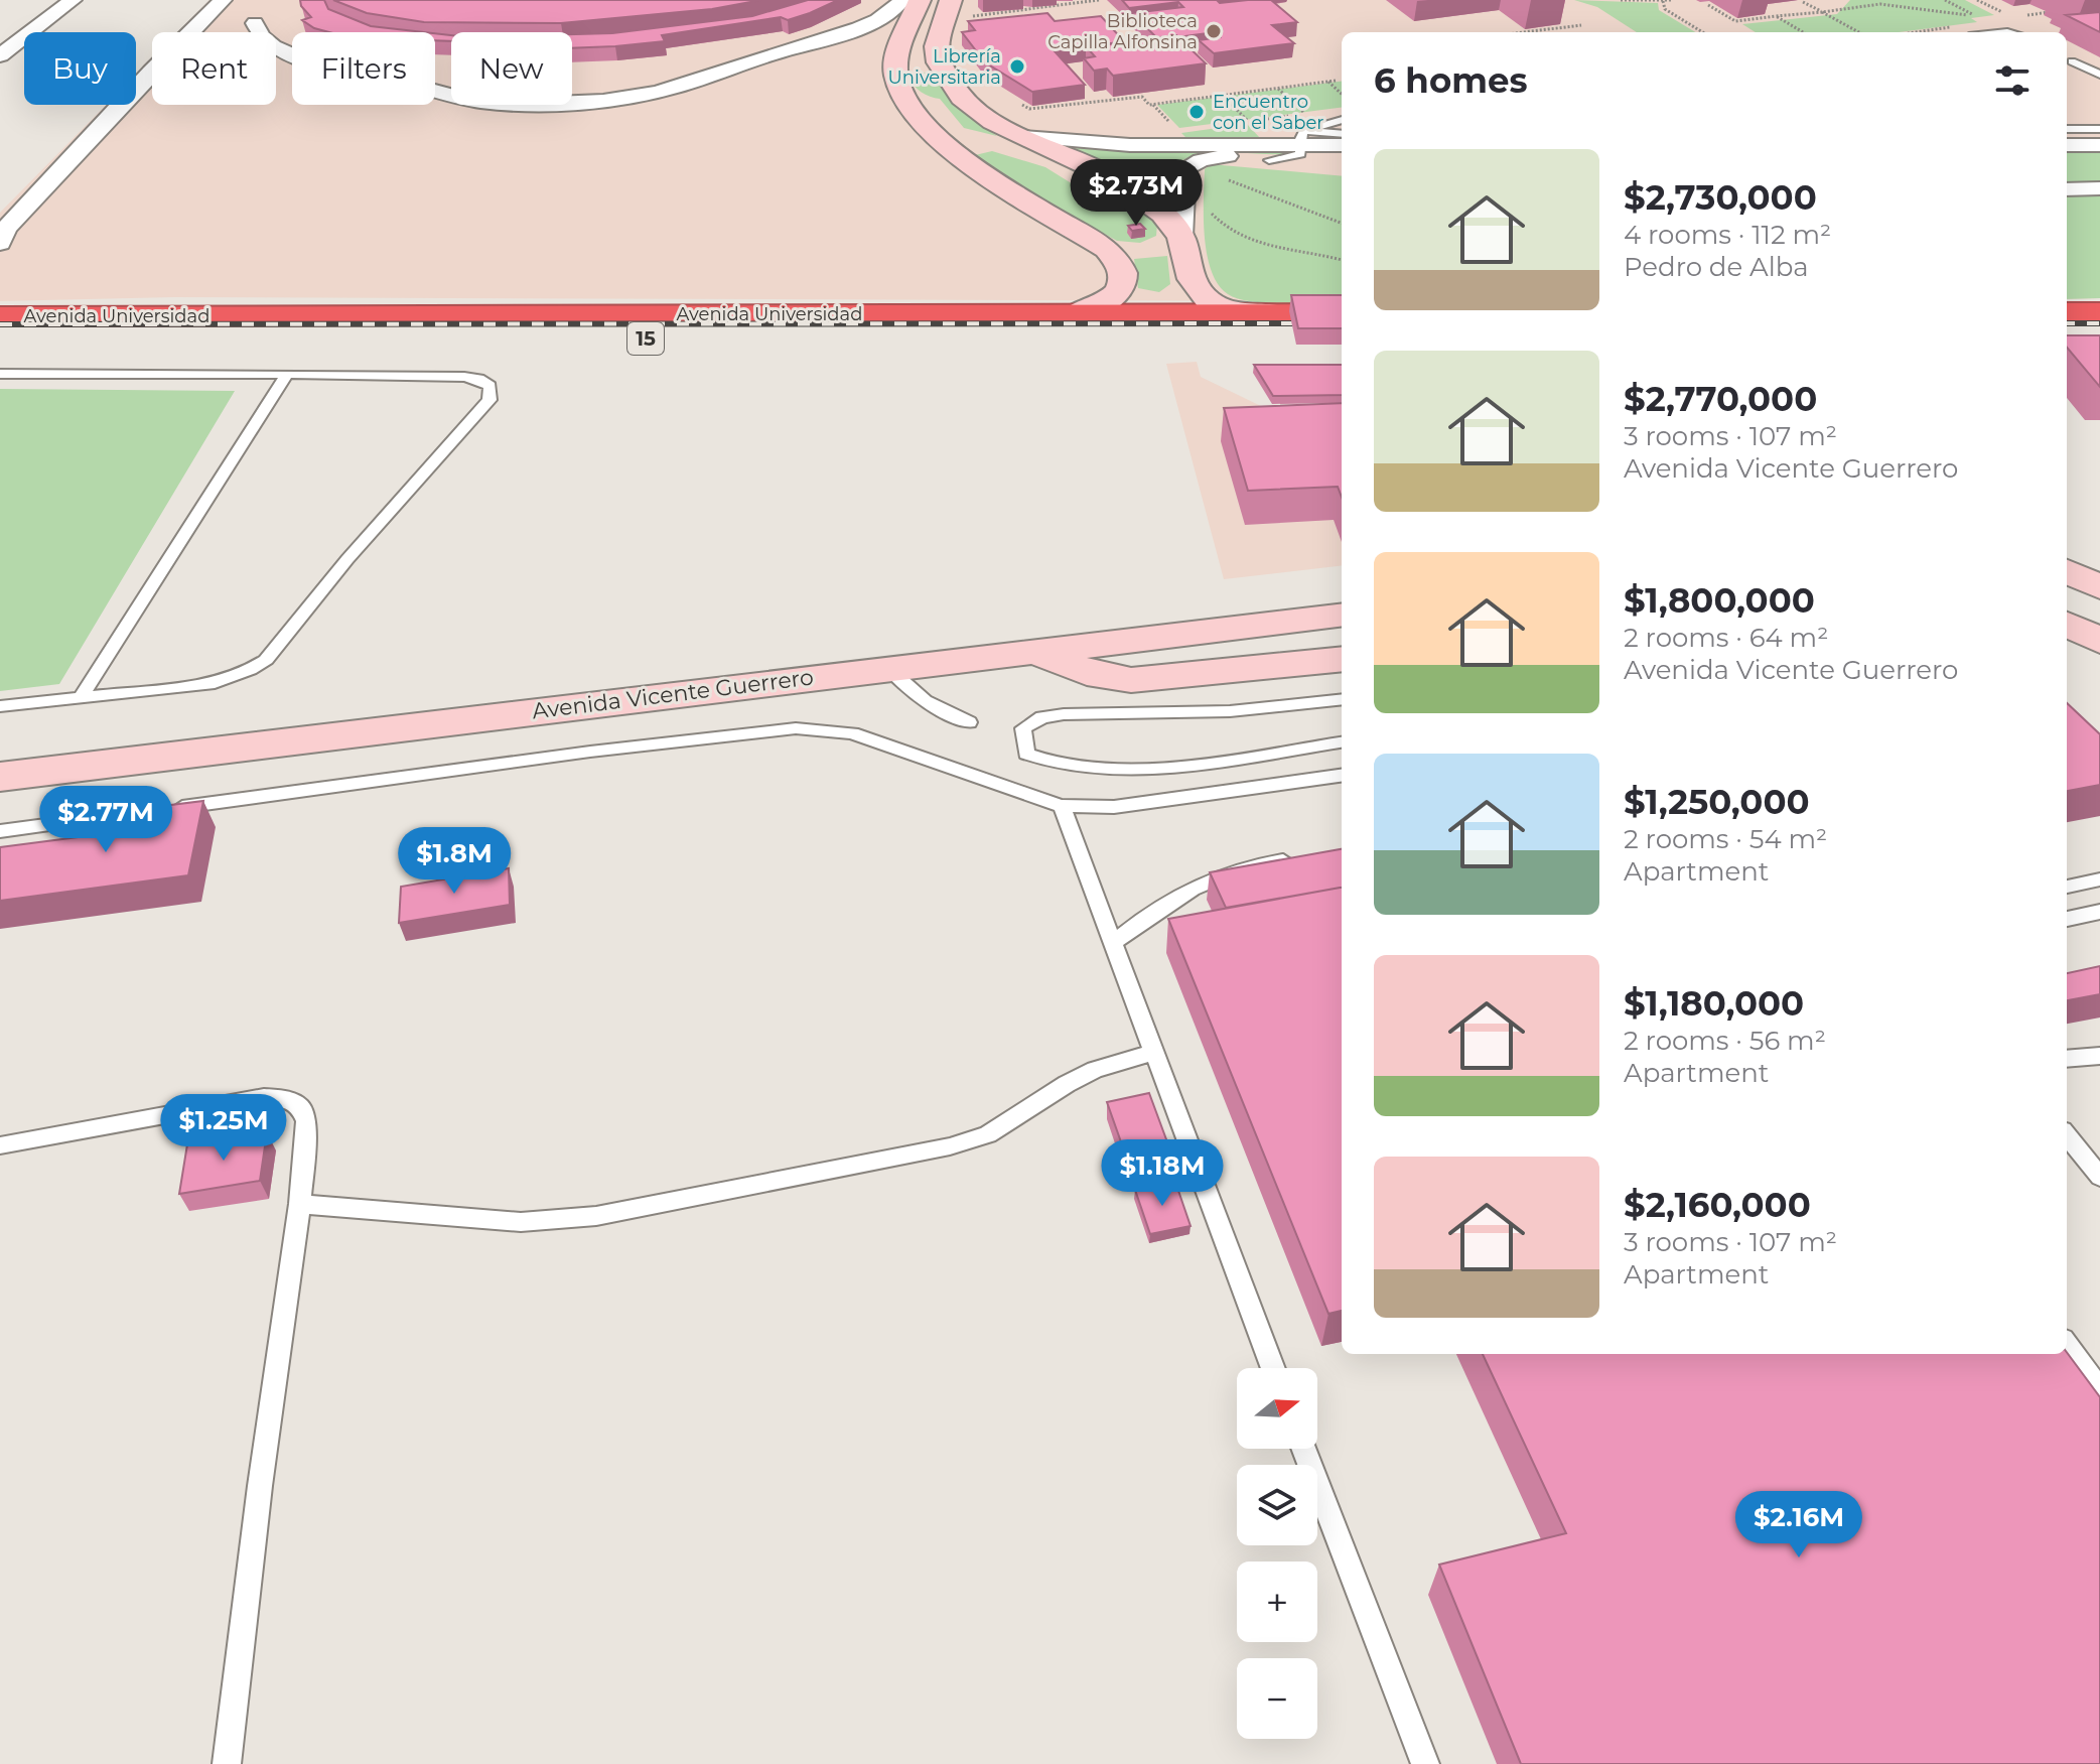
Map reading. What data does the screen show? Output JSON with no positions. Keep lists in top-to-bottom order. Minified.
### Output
{"streets":{"highway":["Avenida Universidad","15"],"main road":["Avenida Vicente Guerrero"]},"places":["Biblioteca Capilla Alfonsina","Librería Universitaria","Encuentro con el Saber"],"north":"right","page":{"chip":["Buy","Rent","Filters","New"],"heading":"6 homes","list":[{"name":"$2,730,000","note":"4 rooms · 112 m² · Pedro de Alba"},{"name":"$2,770,000","note":"3 rooms · 107 m² · Avenida Vicente Guerrero"},{"name":"$1,800,000","note":"2 rooms · 64 m² · Avenida Vicente Guerrero"},{"name":"$1,250,000","note":"2 rooms · 54 m² · Apartment"},{"name":"$1,180,000","note":"2 rooms · 56 m² · Apartment"},{"name":"$2,160,000","note":"3 rooms · 107 m² · Apartment"}],"price":["$2.73M","$2.77M","$1.8M","$1.25M","$1.18M","$2.16M"],"map_buttons":["+","−"]}}
